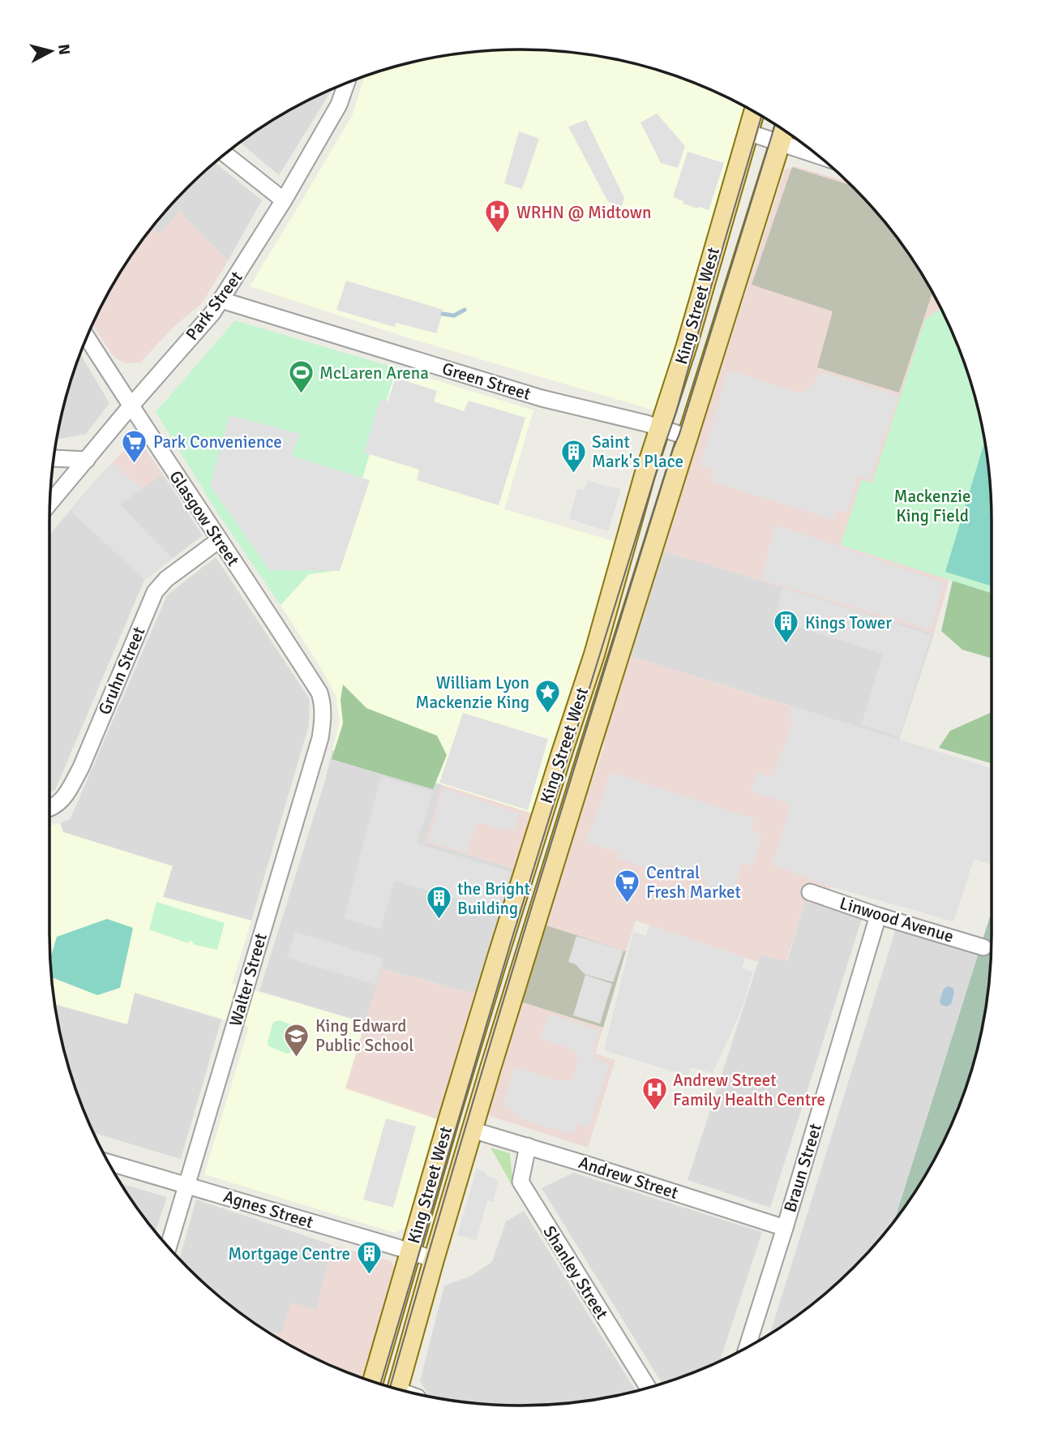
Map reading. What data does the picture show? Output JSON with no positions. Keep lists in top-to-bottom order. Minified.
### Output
{"streets":{"main road":["King Street West"],"street":["Park Street","Green Street","Glasgow Street","Gruhn Street","Linwood Avenue","Walter Street","Braun Street","Andrew Street","Agnes Street","Shanley Street"]},"crossings":[["Park Street","Green Street"],["Park Street","Glasgow Street"],["King Street West","Green Street"],["King Street West","Andrew Street"],["King Street West","Agnes Street"],["Glasgow Street","Gruhn Street"],["Glasgow Street","Walter Street"],["Linwood Avenue","Braun Street"],["Walter Street","Agnes Street"],["Braun Street","Andrew Street"],["Andrew Street","Shanley Street"]],"parks":["Mackenzie King Field"],"places":{"hospital":["WRHN @ Midtown","Andrew Street Family Health Centre"],"sports":["McLaren Arena"],"supermarket":["Park Convenience","Central Fresh Market"],"building":["Saint Mark's Place","Kings Tower","the Bright Building","Mortgage Centre"],"place":["William Lyon Mackenzie King"],"school or university":["King Edward Public School"]},"north":"right"}
